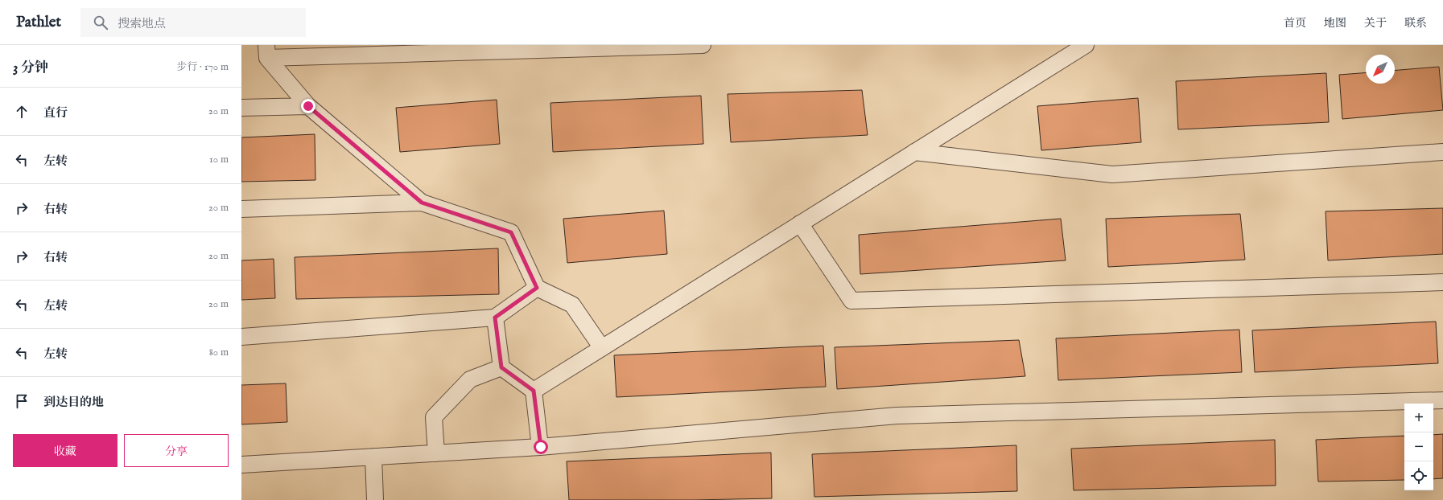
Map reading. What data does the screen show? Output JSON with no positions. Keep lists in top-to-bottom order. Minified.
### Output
{"north":"bottom left","page":{"header":"Pathlet","search":"搜索地点","nav":["首页","地图","关于","联系"],"heading":["3 分钟","步行 · 170 m"],"list":[["直行","20 m"],["左转","10 m"],["右转","20 m"],["右转","20 m"],["左转","20 m"],["左转","80 m"],"到达目的地"],"map_buttons":["+","−"],"buttons":["收藏","分享"]}}
